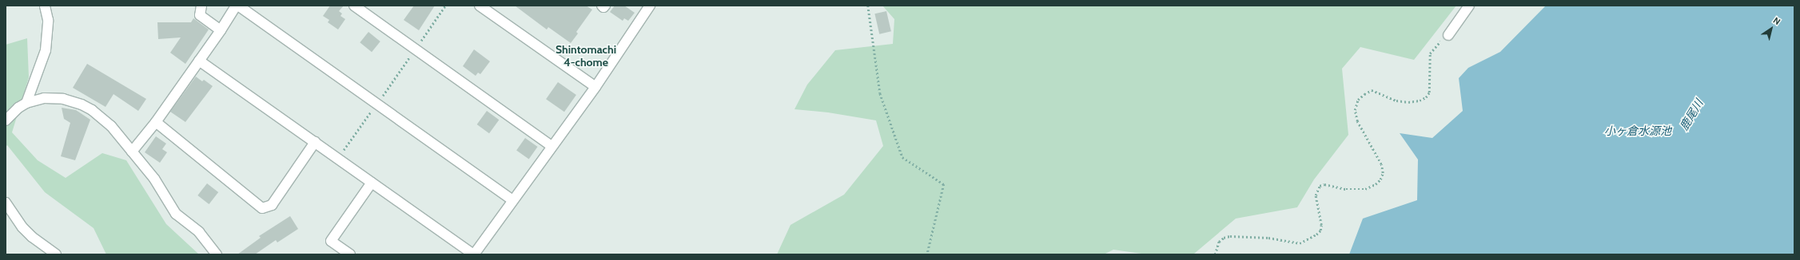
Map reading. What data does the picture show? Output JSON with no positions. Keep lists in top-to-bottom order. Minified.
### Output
{"districts":["Shintomachi 4-chome"],"water":["鹿尾川","小ヶ倉水源池"],"north":"top right"}
